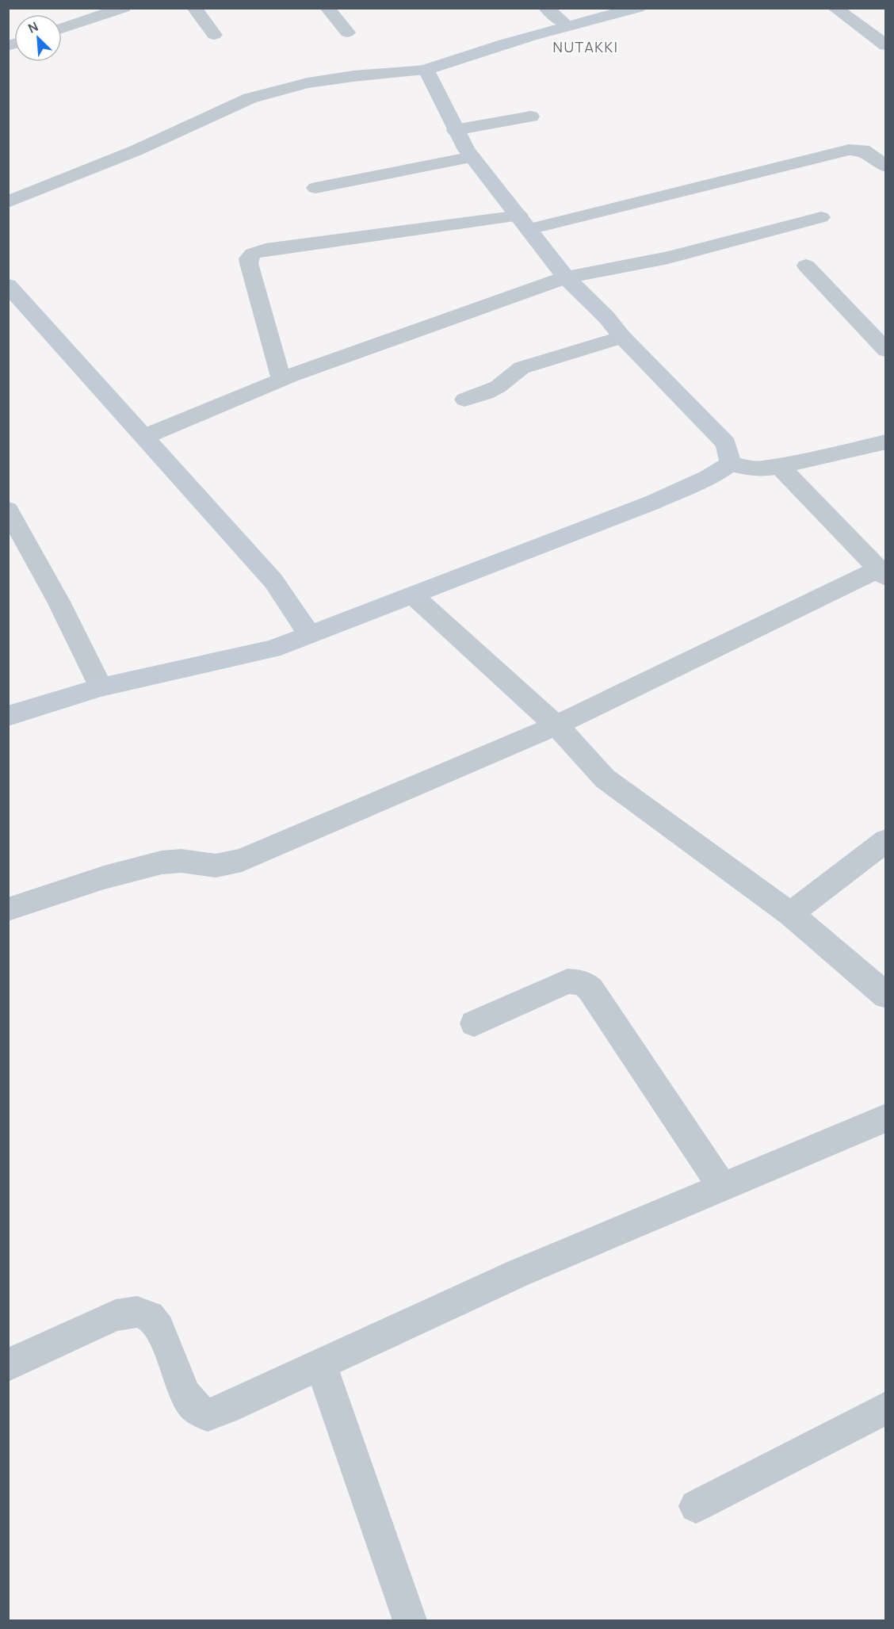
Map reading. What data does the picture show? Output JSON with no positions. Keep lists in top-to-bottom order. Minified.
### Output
{"districts":["NUTAKKI"],"north":"top left"}
